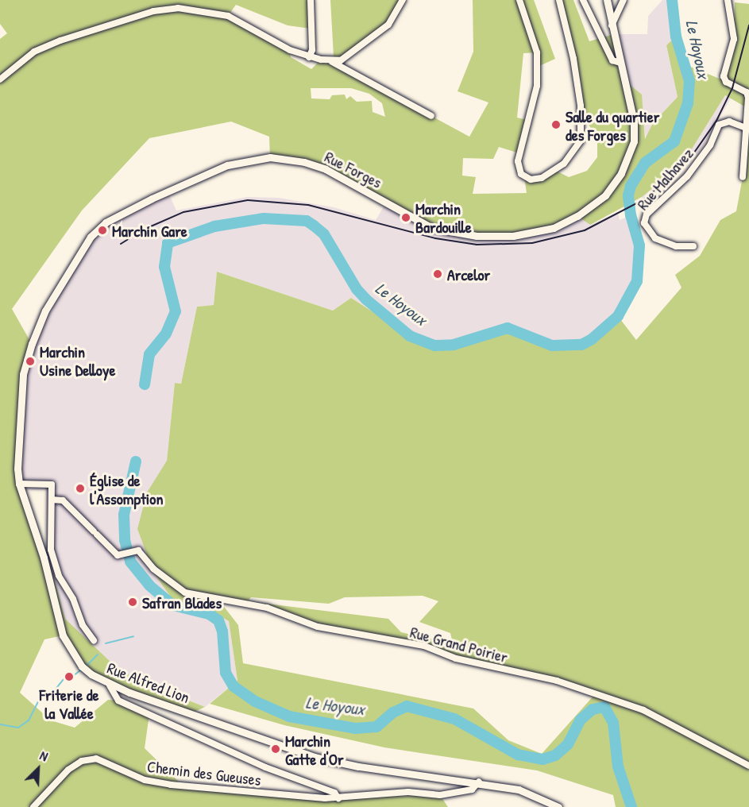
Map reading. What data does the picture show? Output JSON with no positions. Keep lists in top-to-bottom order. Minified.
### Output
{"streets":{"main road":["Rue Forges","Rue Alfred Lion"],"street":["Rue Malhavez","Rue Grand Poirier","Chemin des Gueuses"]},"crossings":[["Rue Forges","Rue Alfred Lion"],["Rue Alfred Lion","Chemin des Gueuses"]],"water":["Le Hoyoux"],"places":["Salle du quartier des Forges","Marchin Bardouille","Marchin Gare","Arcelor","Marchin Usine Delloye","Église de l'Assomption","Safran Blades","Friterie de la Vallée","Marchin Gatte d'Or"],"north":"top right"}
